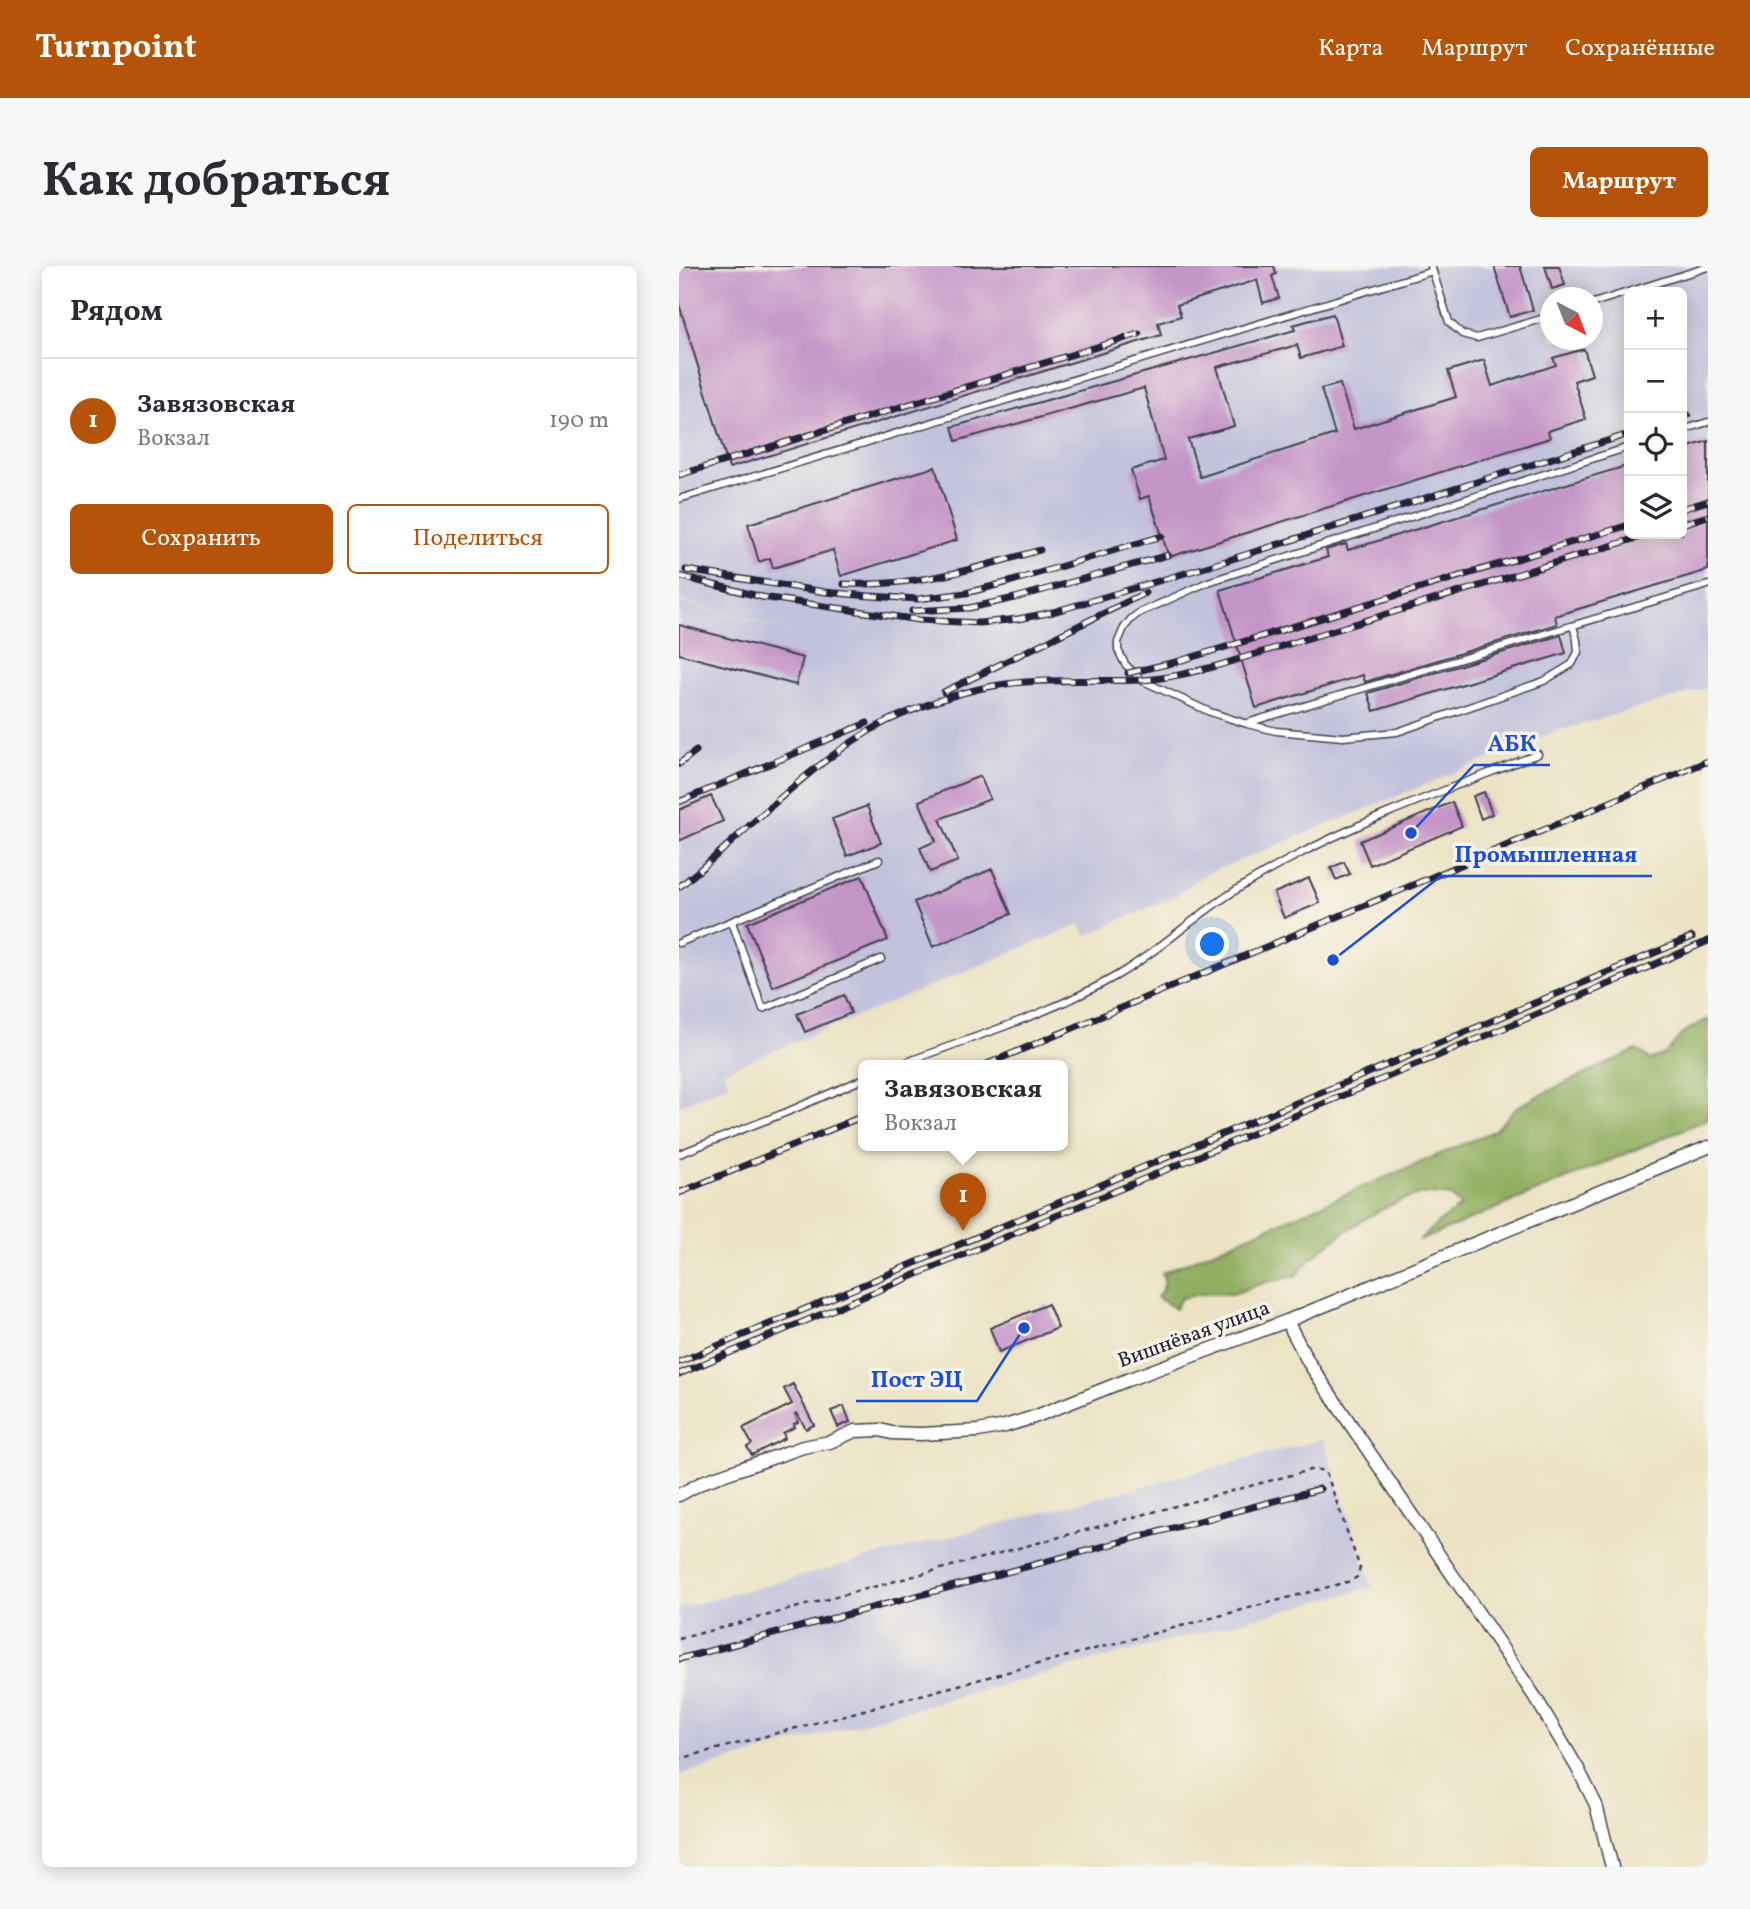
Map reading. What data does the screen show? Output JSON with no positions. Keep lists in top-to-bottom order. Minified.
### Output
{"streets":{"street":["Вишнёвая улица"]},"places":["АБК","Промышленная","Пост ЭЦ"],"north":"bottom right","page":{"header":"Turnpoint","nav":["Карта","Маршрут","Сохранённые"],"buttons":["Маршрут",["Сохранить","Поделиться"]],"title":"Как добраться","heading":"Рядом","map_buttons":["+","−"],"list":[{"mark":"1","name":"Завязовская","note":"Вокзал","value":"190 m"}],"popup":["Завязовская","Вокзал"],"pins":"1"}}
